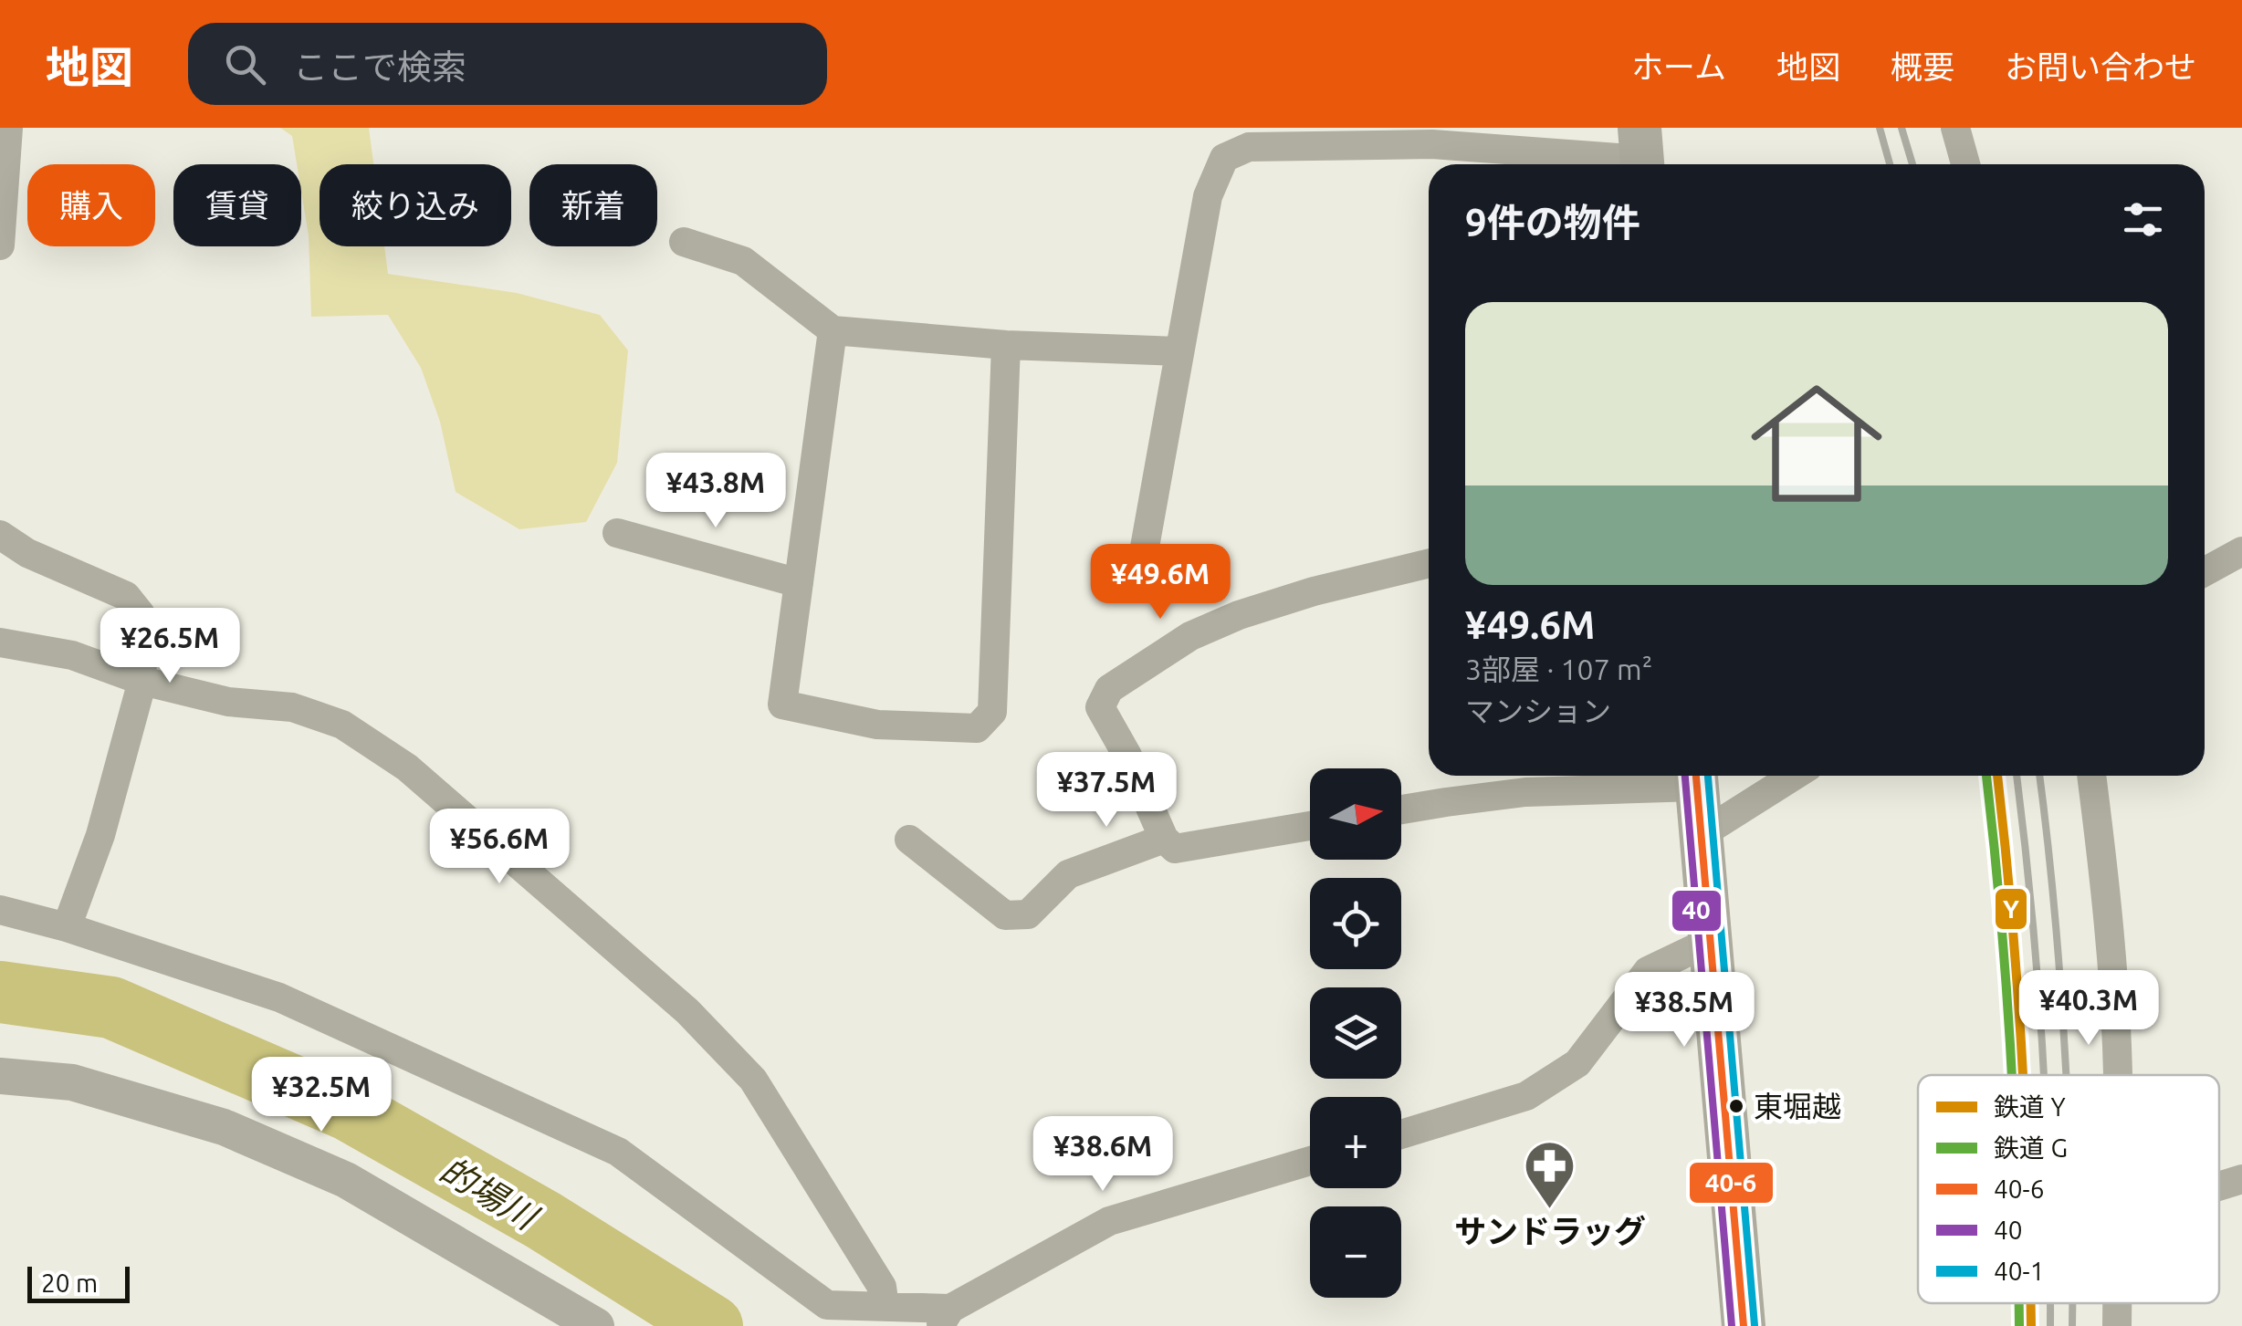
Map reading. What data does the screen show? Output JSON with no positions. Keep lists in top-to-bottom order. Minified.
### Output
{"water":["的場川"],"places":{"other":["東堀越"],"pharmacy":["サンドラッグ"]},"lines":["rail line Y","rail line G","transit line 40-6","transit line 40","transit line 40-1"],"legend":["鉄道 Y","鉄道 G","40-6","40","40-1"],"scale_bar":"20 m","north":"right","page":{"header":"地図","search":"ここで検索","nav":["ホーム","地図","概要","お問い合わせ"],"chip":["購入","賃貸","絞り込み","新着"],"heading":"9件の物件","list":[{"name":"¥49.6M","note":"3部屋 · 107 m² · マンション"}],"price":["¥43.8M","¥49.6M","¥26.5M","¥37.5M","¥56.6M","¥40.3M","¥38.5M","¥32.5M","¥38.6M"],"map_buttons":["+","−"],"scale":"20 m"}}
